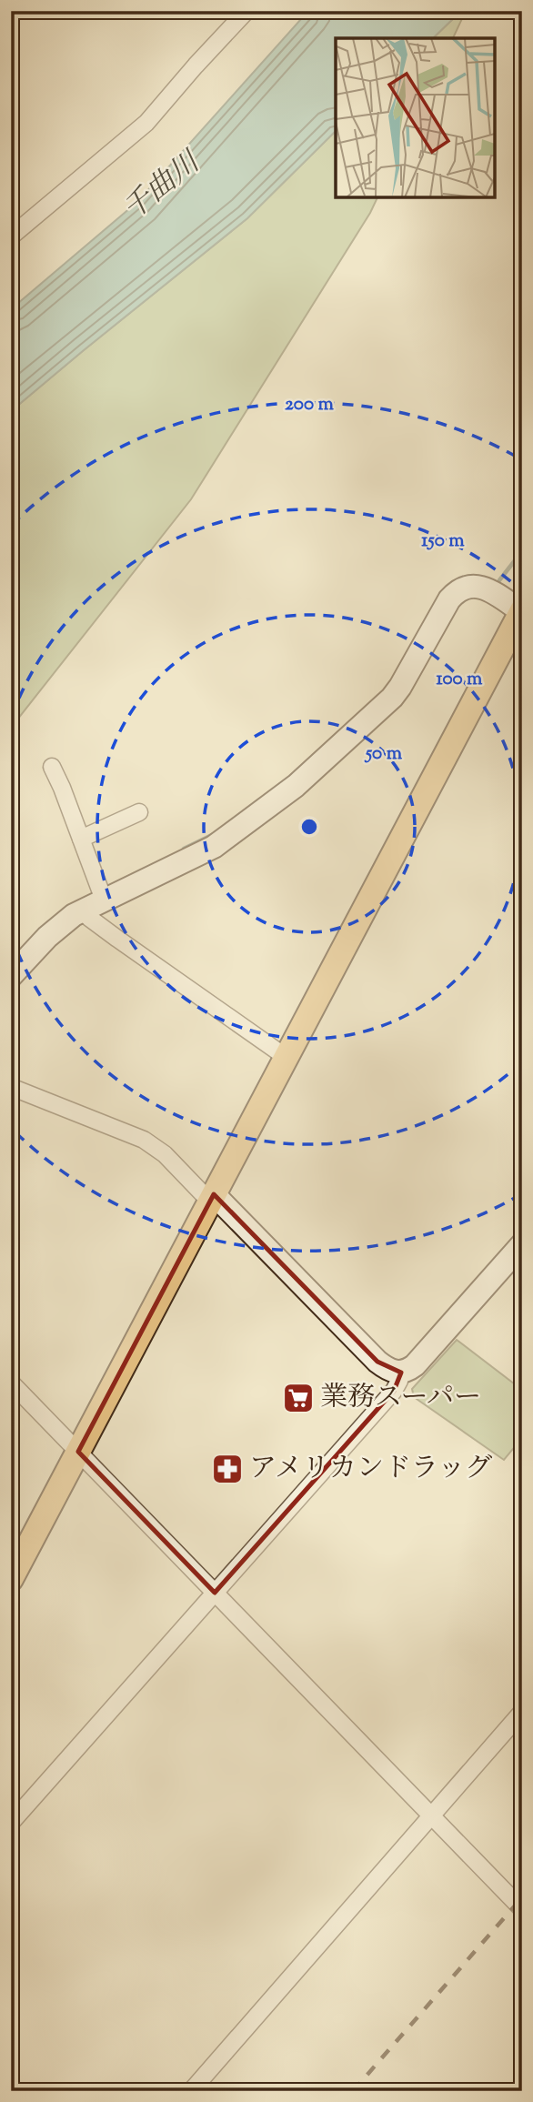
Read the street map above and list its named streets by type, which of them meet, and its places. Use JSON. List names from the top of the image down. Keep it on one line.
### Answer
{"water":["千曲川"],"places":{"supermarket":["業務スーパー"],"pharmacy":["アメリカンドラッグ"]},"rings":["200 m","150 m","100 m","50 m"]}
